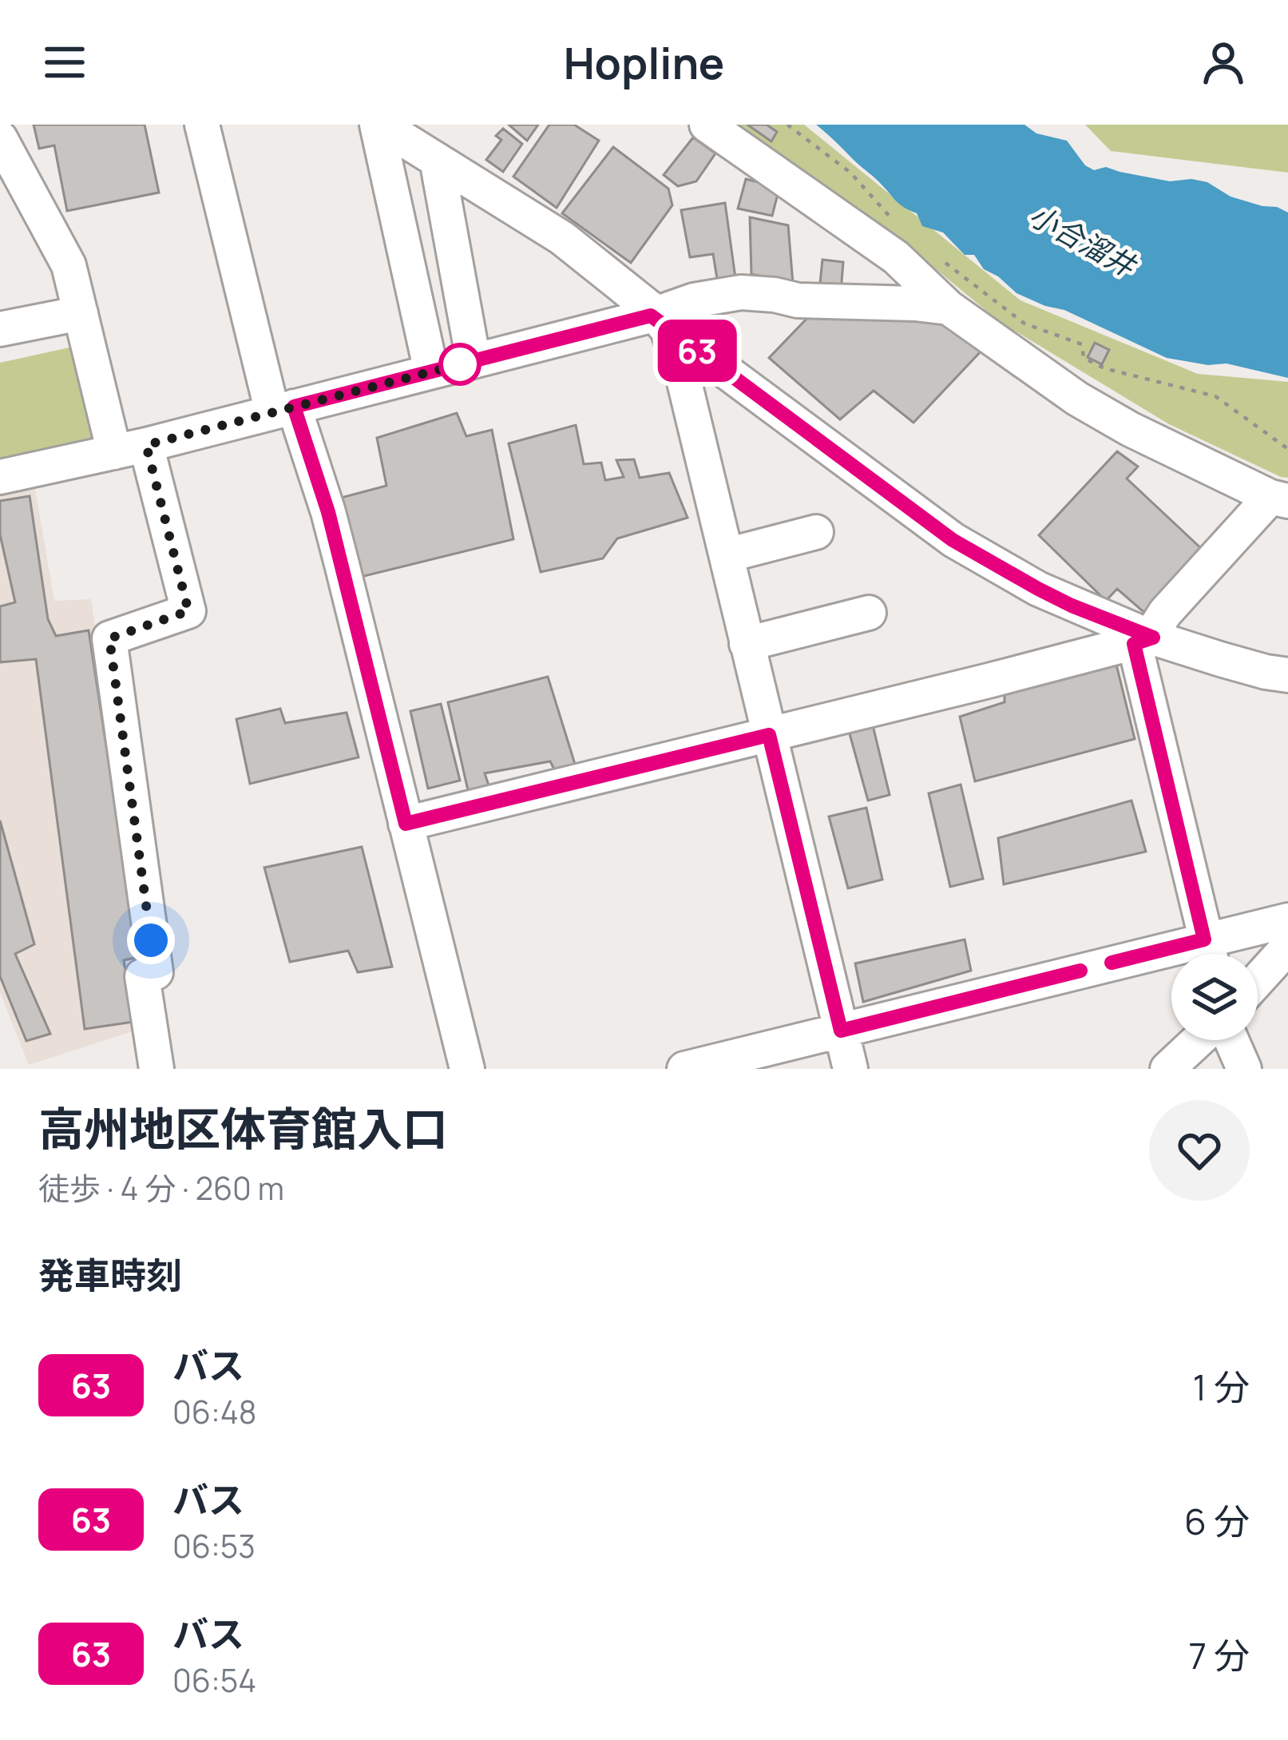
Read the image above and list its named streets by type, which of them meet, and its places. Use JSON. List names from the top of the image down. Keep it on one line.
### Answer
{"water":["小合溜井"],"lines":["bus line 63"],"page":{"header":"Hopline","on_map":"63","heading":[["高州地区体育館入口","徒歩 · 4 分 · 260 m"],"発車時刻"],"list":[{"mark":"63","name":"バス","note":"06:48","value":"1 分"},{"mark":"63","name":"バス","note":"06:53","value":"6 分"},{"mark":"63","name":"バス","note":"06:54","value":"7 分"}]}}
